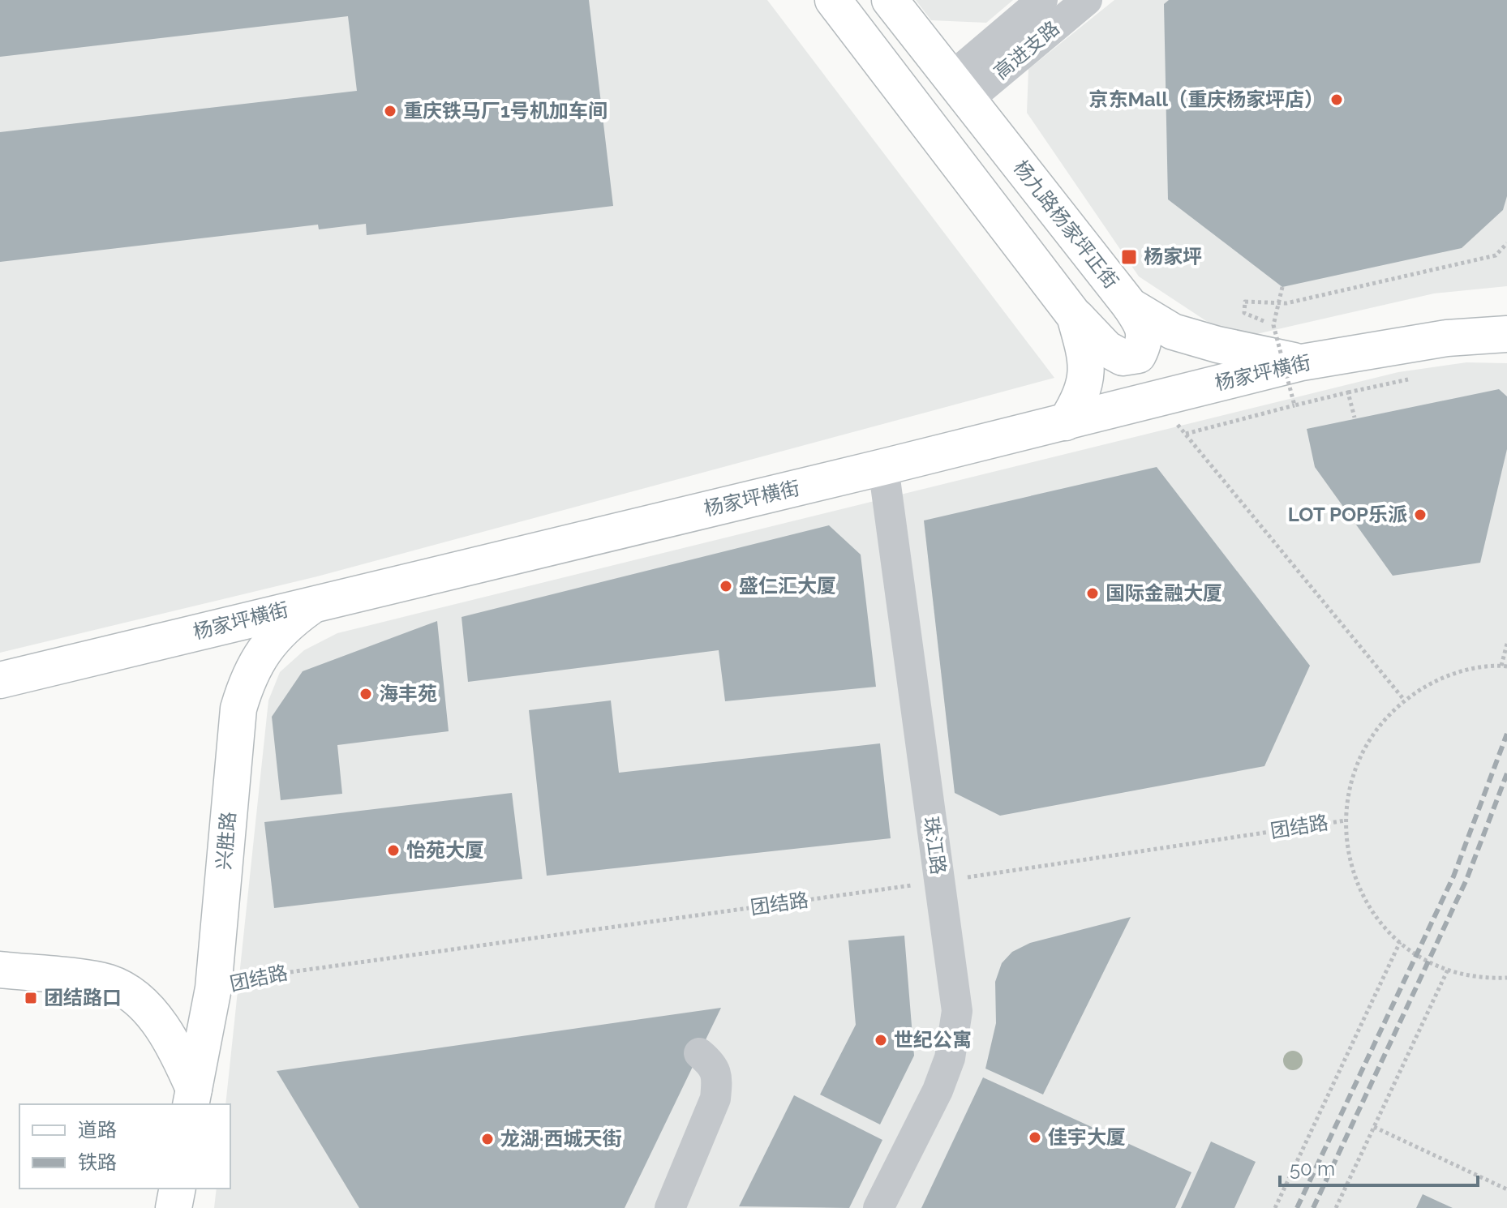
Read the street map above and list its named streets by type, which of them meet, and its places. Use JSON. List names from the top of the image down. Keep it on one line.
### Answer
{"streets":{"main road":["杨九路杨家坪正街","杨家坪横街","兴胜路"],"street":["高进支路","珠江路"],"path":["团结路"]},"crossings":[["高进支路","杨九路杨家坪正街"],["杨九路杨家坪正街","杨家坪横街"],["杨家坪横街","兴胜路"],["杨家坪横街","珠江路"],["团结路","兴胜路"],["团结路","珠江路"]],"places":{"other":["京东Mall（重庆杨家坪店）","重庆铁马厂1号机加车间","LOT POP乐派","盛仁汇大厦","国际金融大厦","海丰苑","怡苑大厦","世纪公寓","佳宇大厦","龙湖·西城天街"],"transit":["杨家坪","团结路口"]},"legend":["道路","铁路"],"scale_bar":"50 m"}
